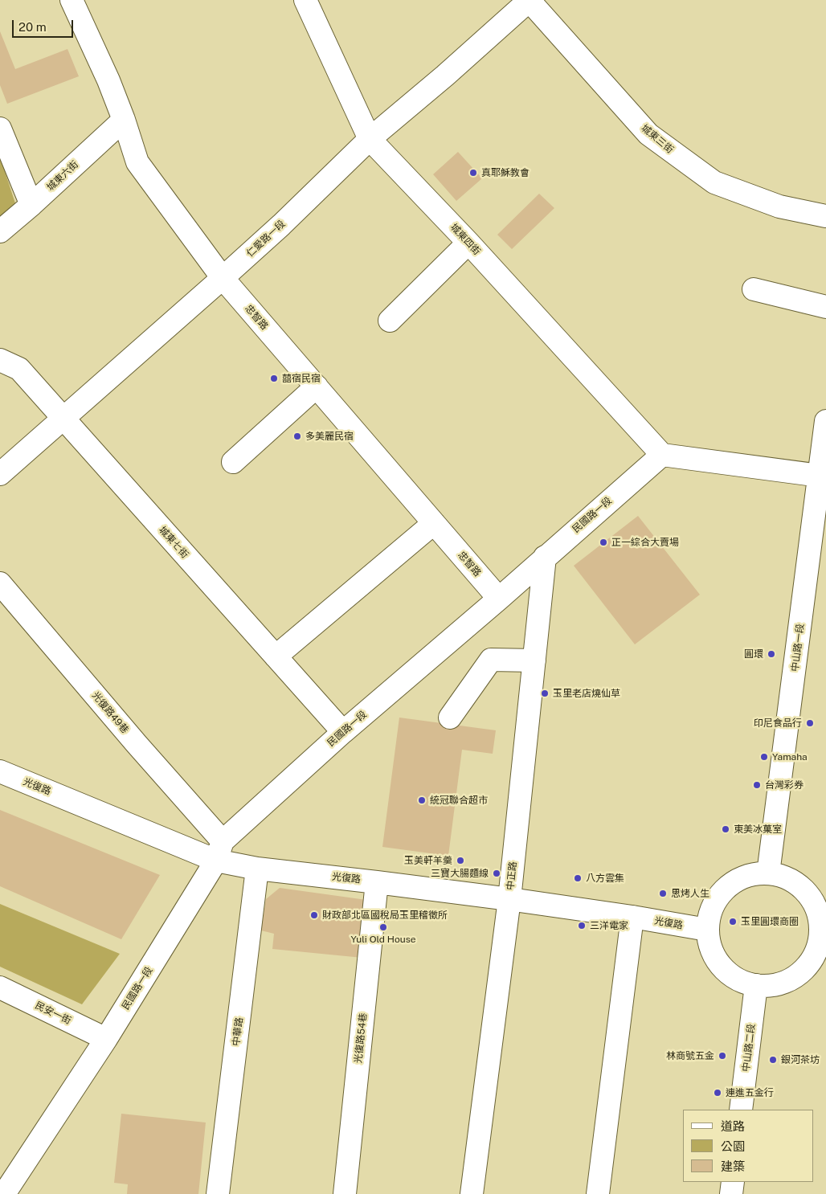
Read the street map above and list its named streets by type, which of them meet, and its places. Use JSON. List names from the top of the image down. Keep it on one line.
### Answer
{"streets":{"street":["城東三街","城東六街","仁愛路一段","城東四街","忠智路","民國路一段","城東七街","中山路一段","光復路49巷","光復路","中正路","民安一街","中華路","光復路54巷","中山路二段"]},"crossings":[["城東三街","仁愛路一段"],["城東六街","忠智路"],["仁愛路一段","城東四街"],["仁愛路一段","忠智路"],["仁愛路一段","城東七街"],["城東四街","民國路一段"],["忠智路","民國路一段"],["民國路一段","城東七街"],["民國路一段","光復路49巷"],["民國路一段","光復路"],["民國路一段","中正路"],["民國路一段","民安一街"],["中山路一段","光復路"],["中山路一段","中山路二段"],["光復路49巷","光復路"],["光復路","中正路"],["光復路","中華路"],["光復路","光復路54巷"],["光復路","中山路二段"]],"places":["真耶穌教會","囍宿民宿","多美麗民宿","正一綜合大賣場","圓環","玉里老店燒仙草","印尼食品行","Yamaha","台灣彩券","統冠聯合超市","東美冰菓室","玉美軒羊羹","三寶大腸麵線","八方雲集","思烤人生","財政部北區國稅局玉里稽徵所","玉里圓環商圈","三洋電家","Yuli Old House","林商號五金","銀河茶坊","連進五金行"],"legend":["道路","公園","建築"],"scale_bar":"20 m"}
